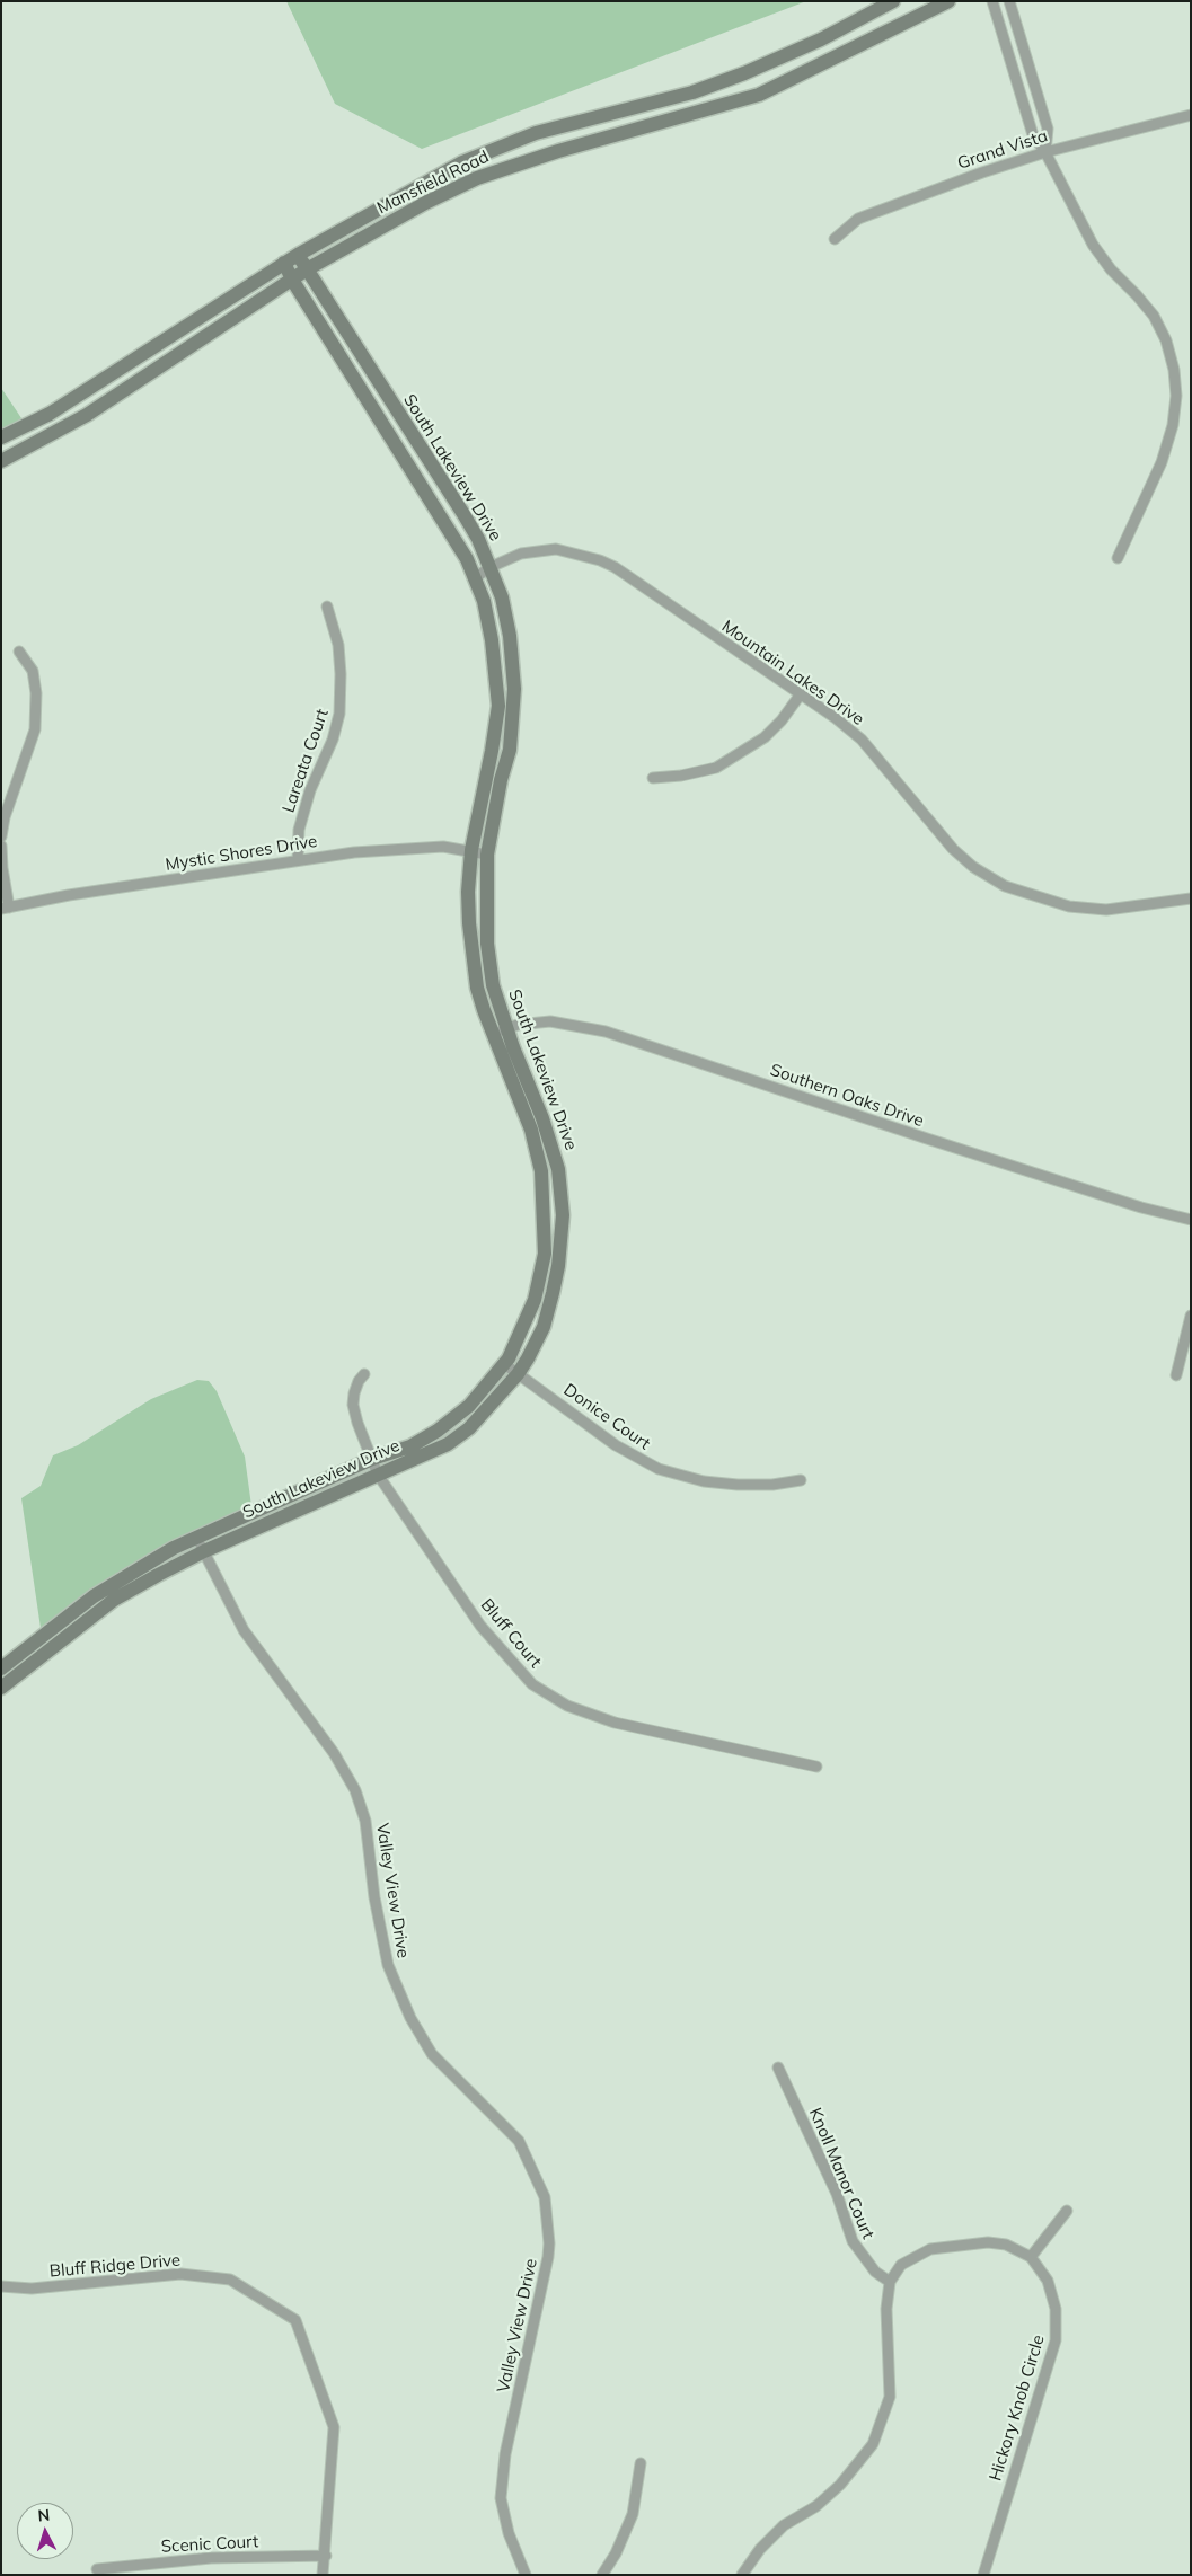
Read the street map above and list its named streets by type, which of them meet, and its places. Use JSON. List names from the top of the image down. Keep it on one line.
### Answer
{"streets":{"street":["Grand Vista","Mansfield Road","South Lakeview Drive","Mountain Lakes Drive","Lareata Court","Mystic Shores Drive","Southern Oaks Drive","Donice Court","Bluff Court","Valley View Drive","Knoll Manor Court","Bluff Ridge Drive","Hickory Knob Circle","Scenic Court"]},"crossings":[["Mansfield Road","South Lakeview Drive"],["South Lakeview Drive","Mountain Lakes Drive"],["South Lakeview Drive","Mystic Shores Drive"],["South Lakeview Drive","Southern Oaks Drive"],["South Lakeview Drive","Donice Court"],["South Lakeview Drive","Bluff Court"],["South Lakeview Drive","Valley View Drive"],["Lareata Court","Mystic Shores Drive"],["Knoll Manor Court","Hickory Knob Circle"],["Bluff Ridge Drive","Scenic Court"]],"north":"top"}
